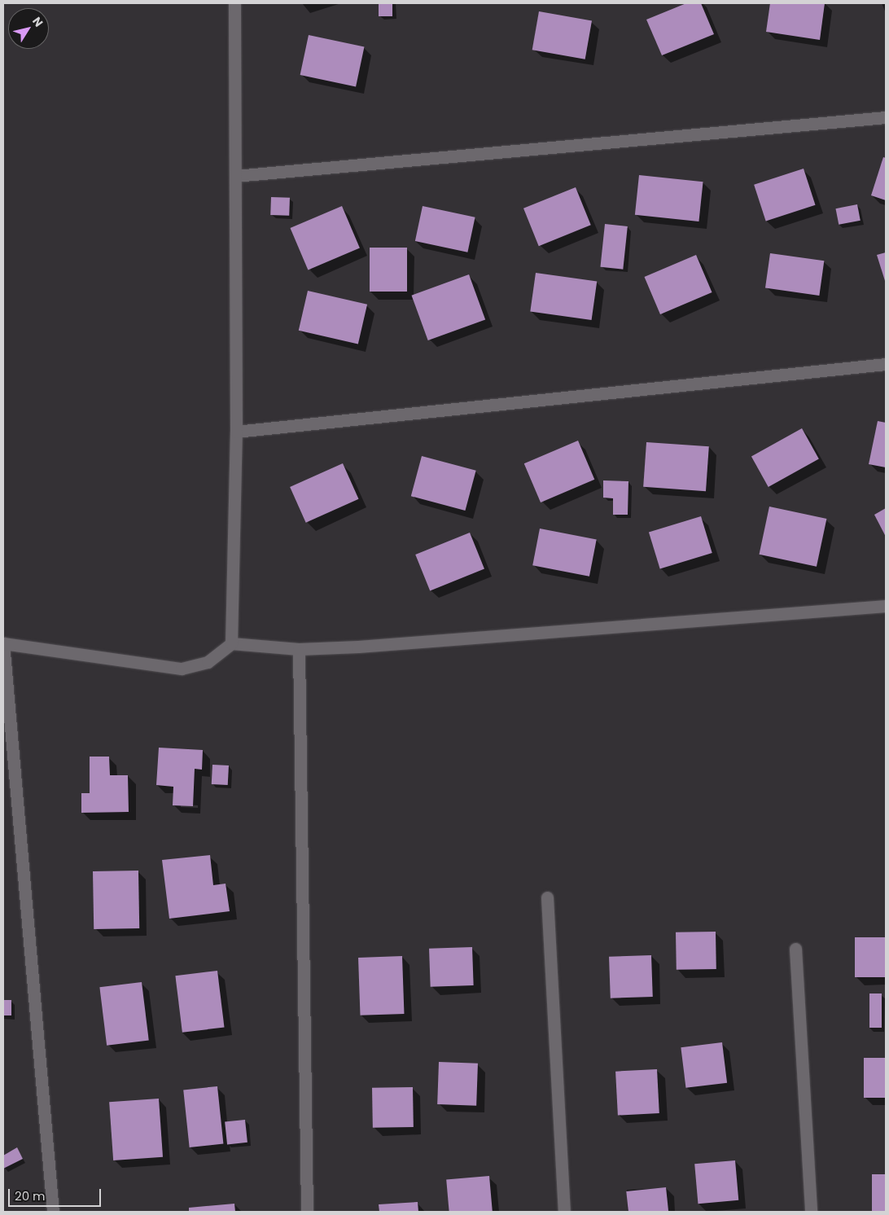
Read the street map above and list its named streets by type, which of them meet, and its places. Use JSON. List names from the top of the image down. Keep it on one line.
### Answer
{"scale_bar":"20 m","north":"top right"}
